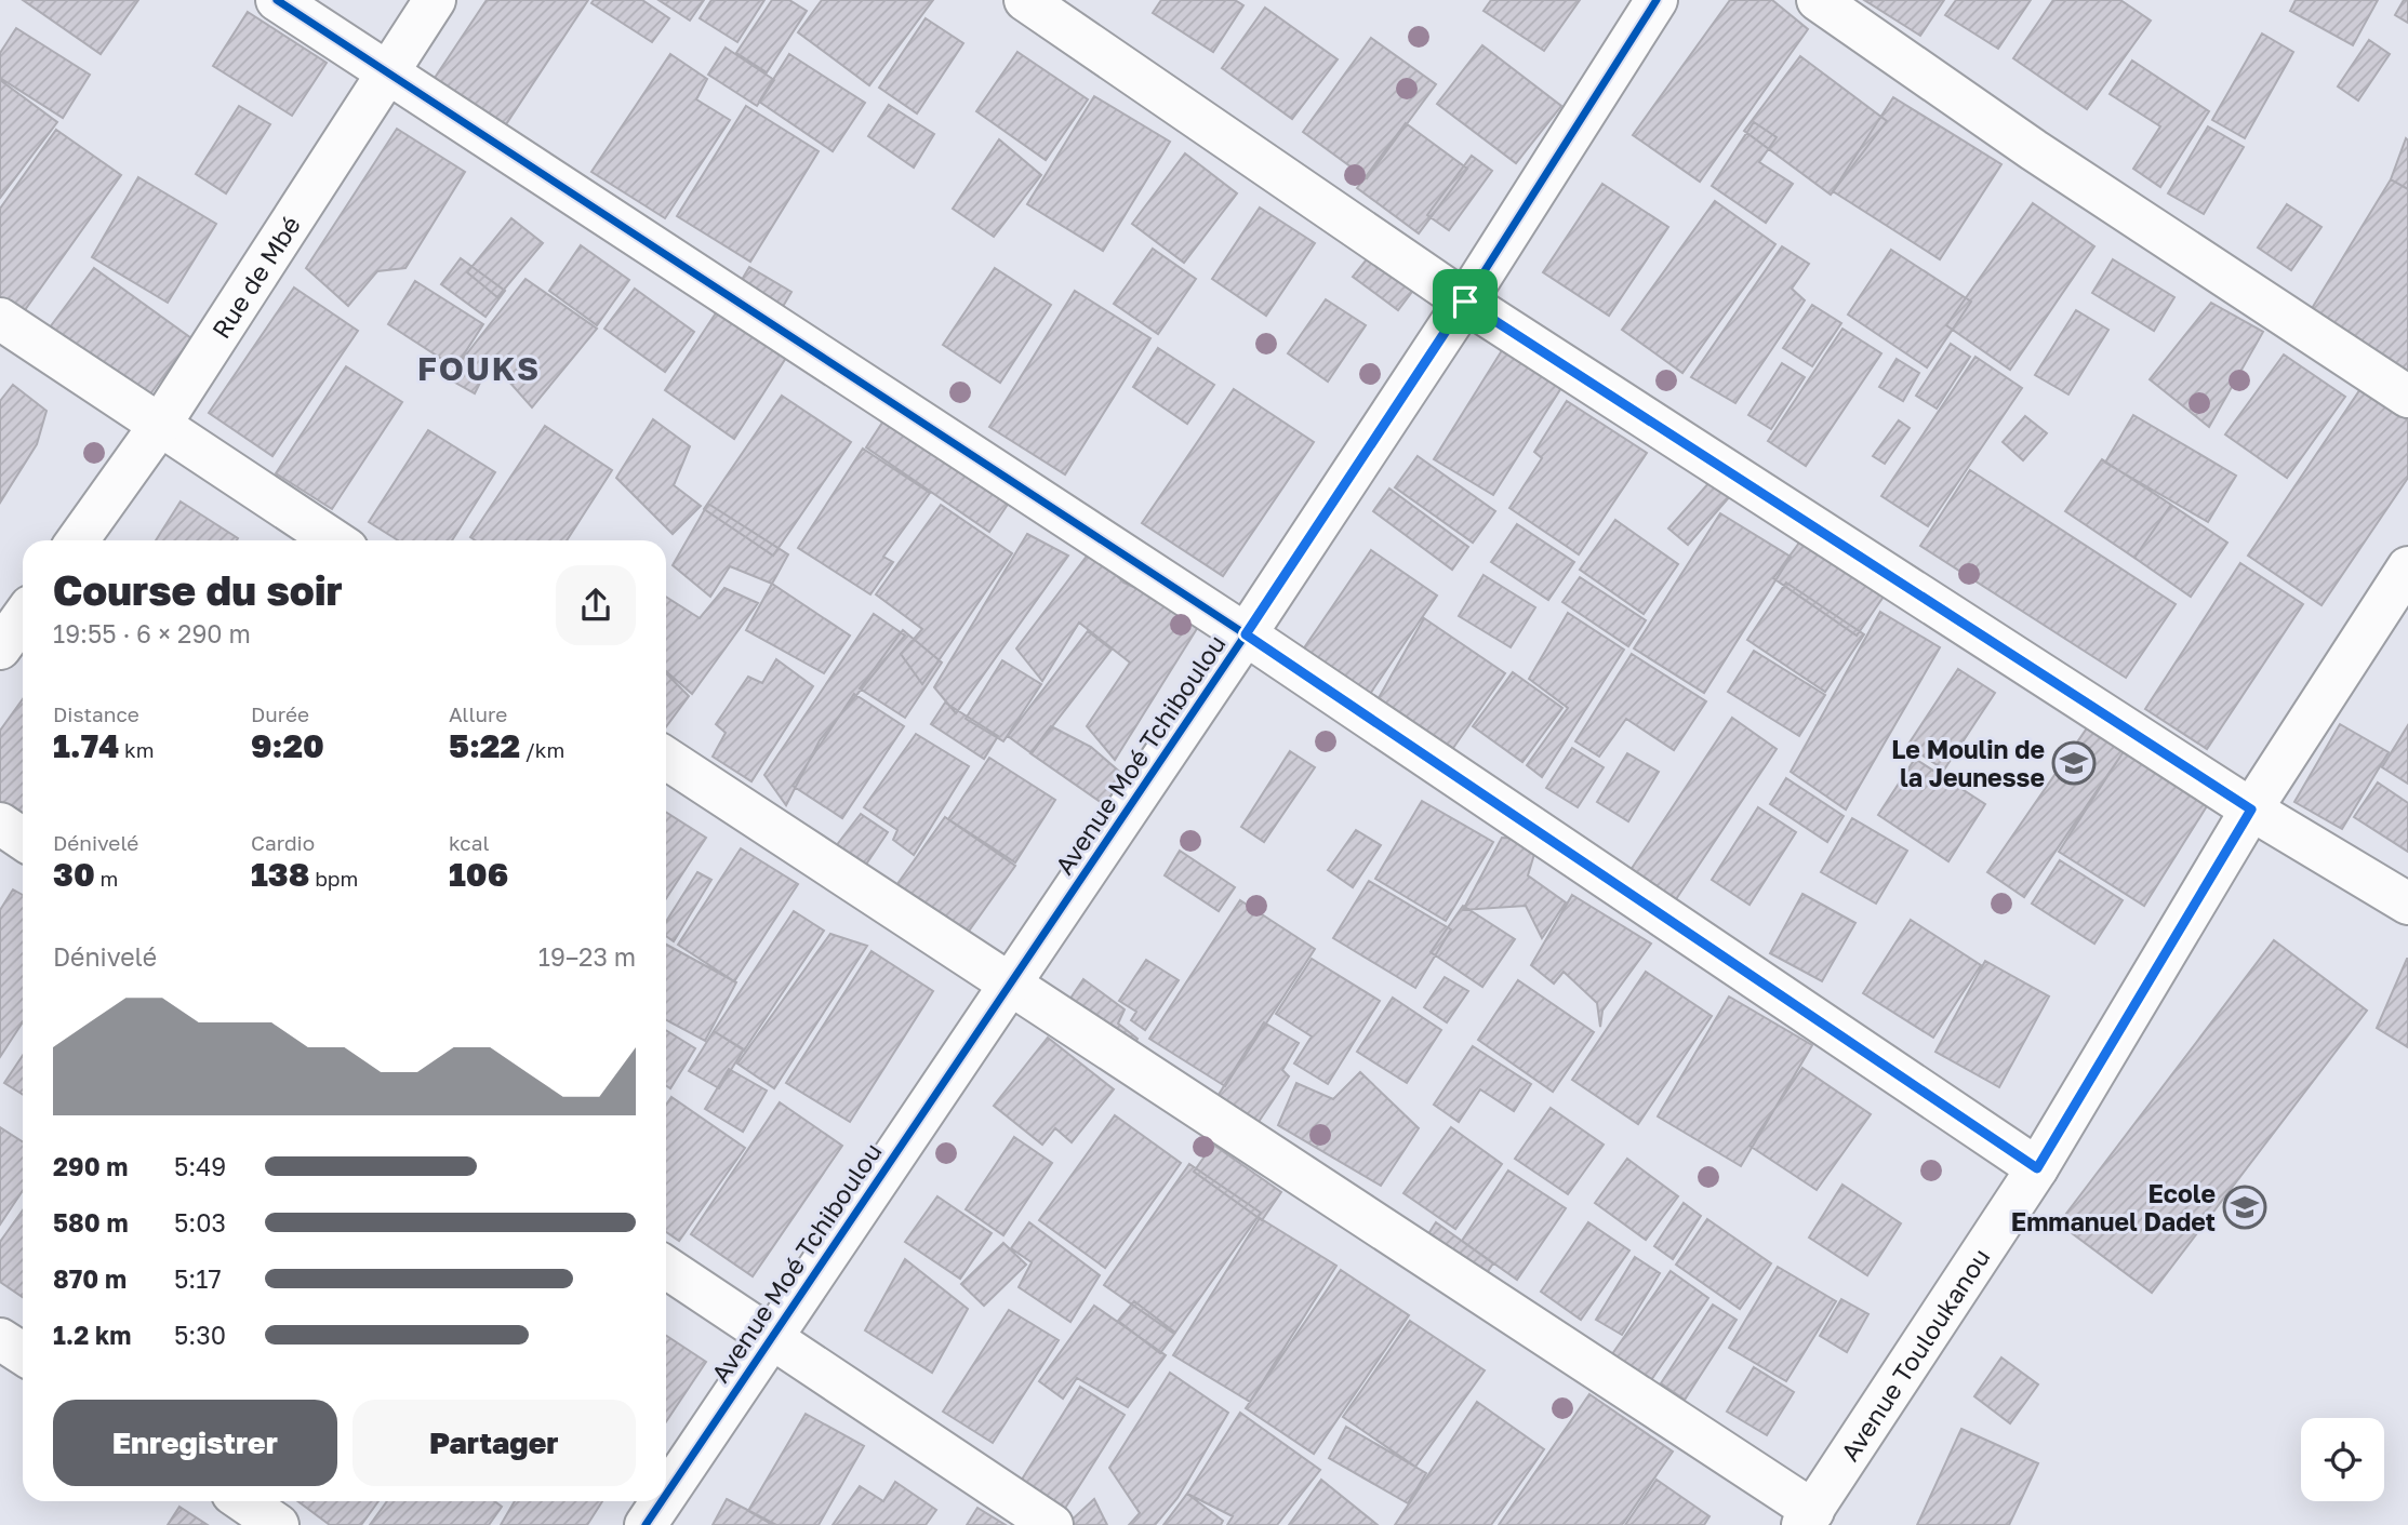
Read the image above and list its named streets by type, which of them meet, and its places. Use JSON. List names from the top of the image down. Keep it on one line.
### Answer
{"streets":{"street":["Rue de Mbé","Avenue Moé Tchiboulou","Avenue Touloukanou"]},"districts":["FOUKS"],"places":{"school or university":["Le Moulin de la Jeunesse","Ecole Emmanuel Dadet"]},"page":{"heading":["Course du soir","19:55 · 6 × 290 m"],"stats":[["Distance","1.74 km"],["Durée","9:20"],["Allure","5:22 /km"],["Dénivelé","30 m"],["Cardio","138 bpm"],["kcal","106"]],"chart":["Dénivelé","19–23 m"],"list":[{"name":"290 m","note":"5:49"},{"name":"580 m","note":"5:03"},{"name":"870 m","note":"5:17"},{"name":"1.2 km","note":"5:30"}],"buttons":["Enregistrer","Partager"]}}
